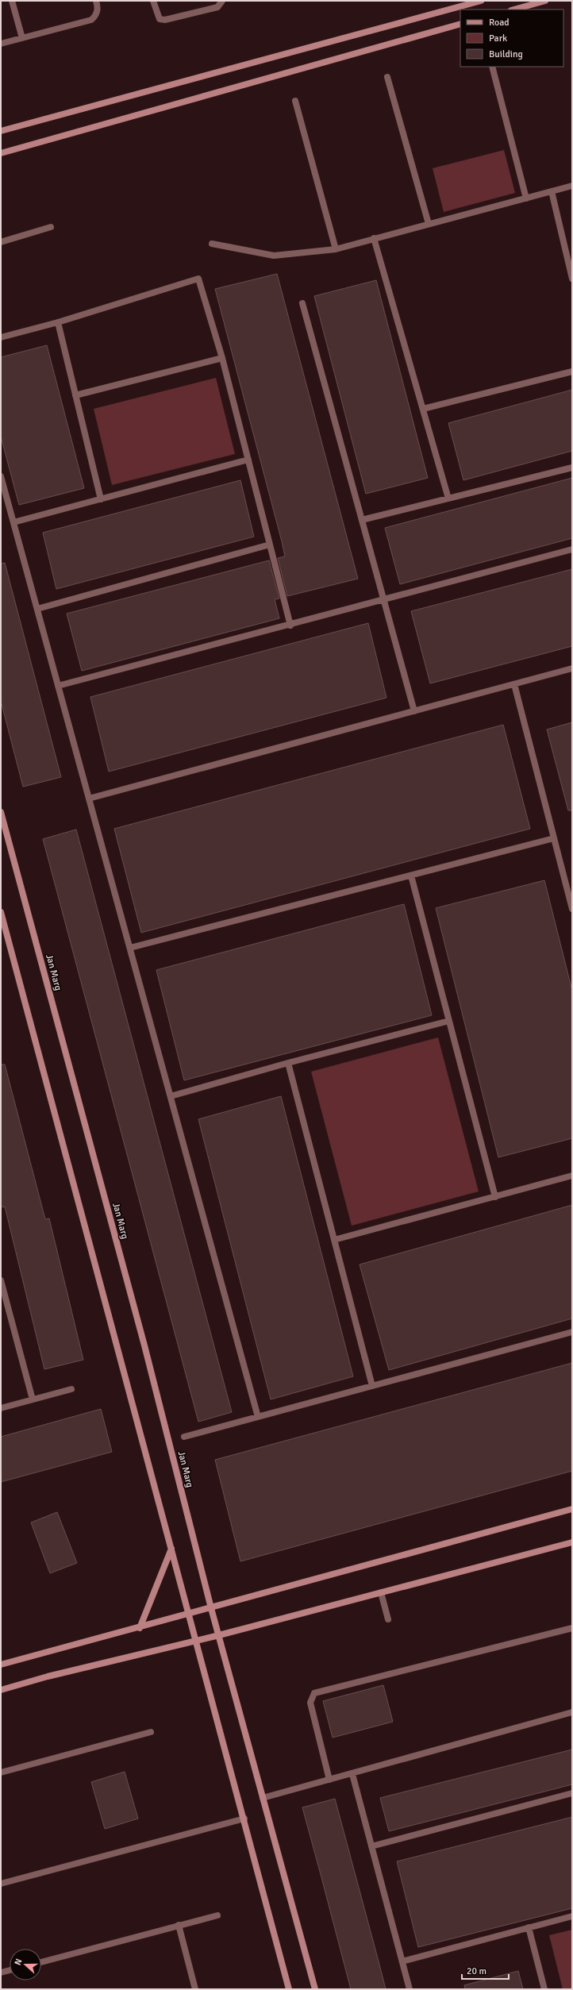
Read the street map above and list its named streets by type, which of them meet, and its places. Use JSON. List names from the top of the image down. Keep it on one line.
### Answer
{"streets":{"main road":["Jan Marg"]},"legend":["Road","Park","Building"],"scale_bar":"20 m","north":"left"}
